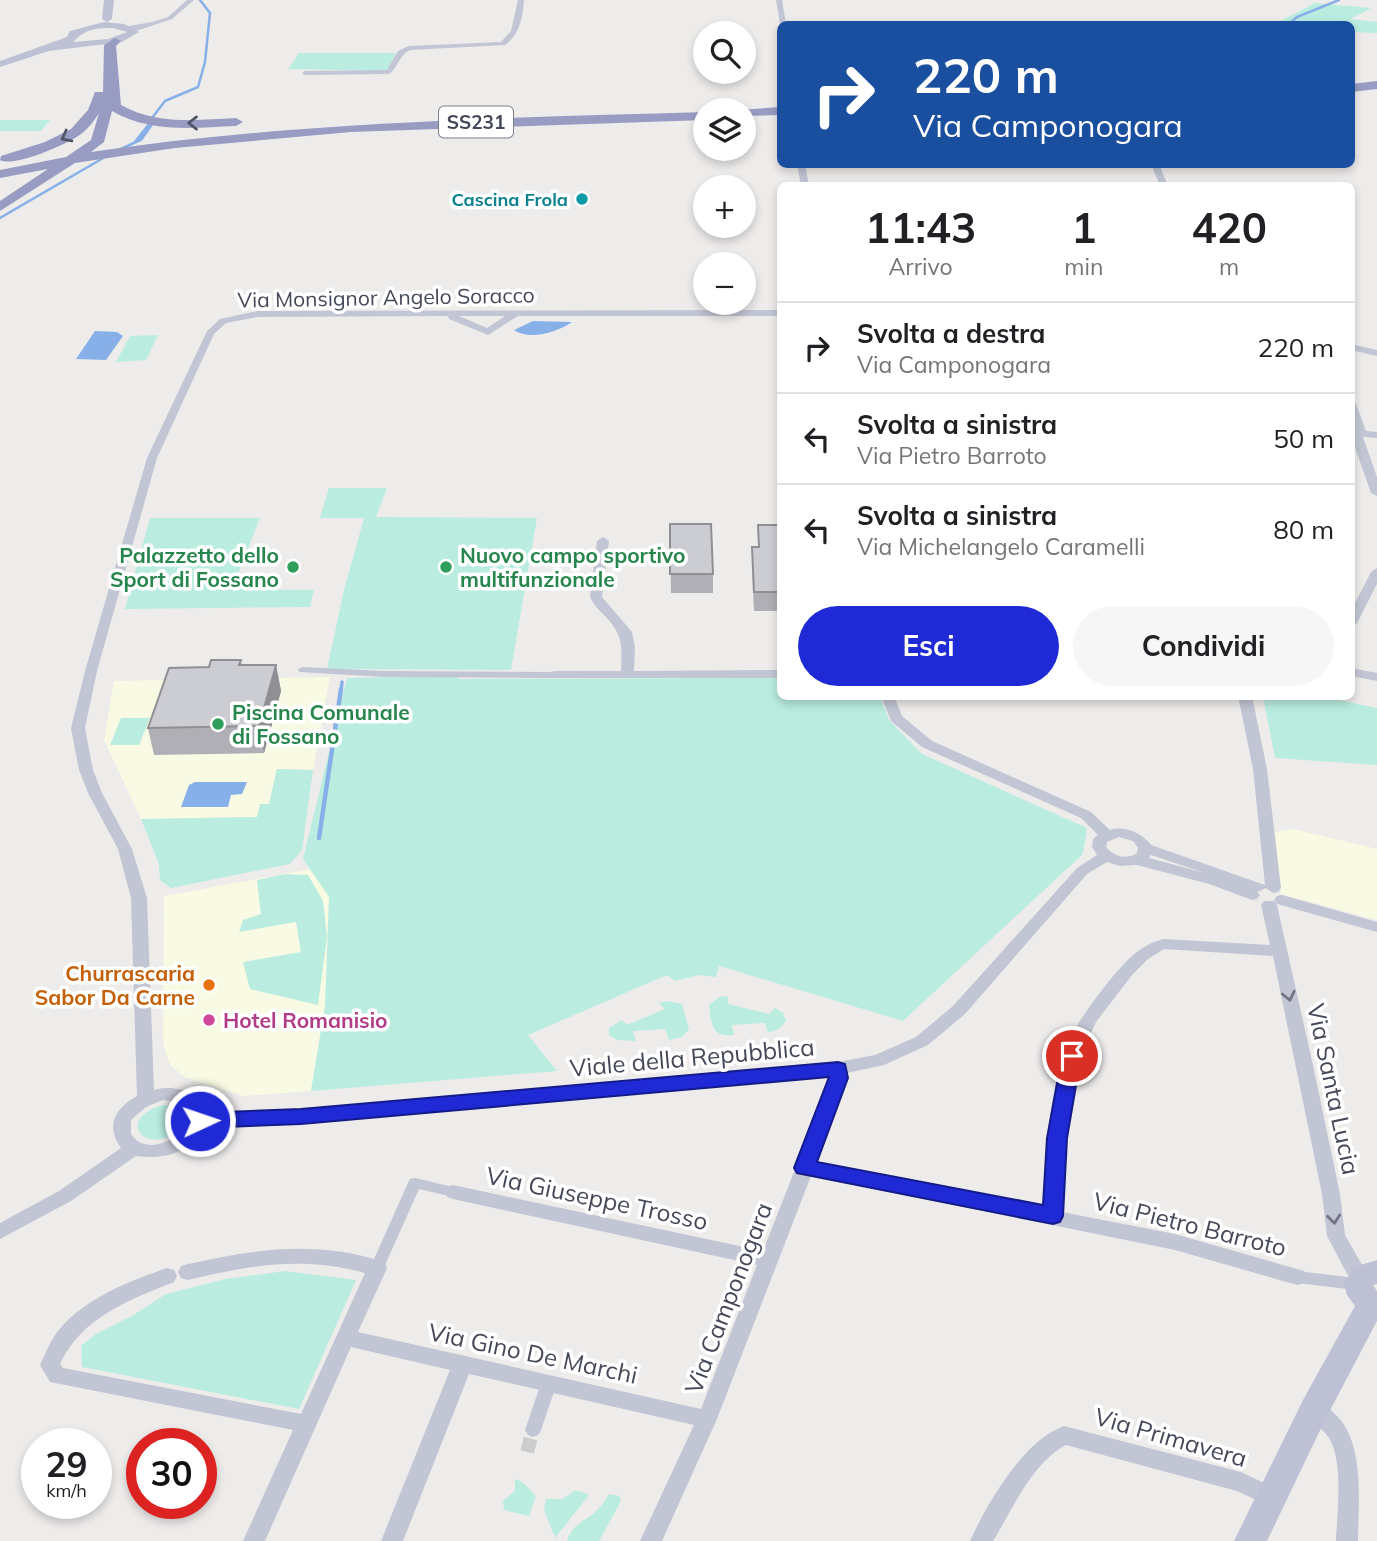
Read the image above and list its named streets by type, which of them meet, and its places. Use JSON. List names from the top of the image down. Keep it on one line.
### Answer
{"streets":{"highway":["SS231"],"street":["Via Monsignor Angelo Soracco","Viale della Repubblica","Via Santa Lucia","Via Giuseppe Trosso","Via Pietro Barroto","Via Camponogara","Via Gino De Marchi","Via Primavera"]},"crossings":[["Via Monsignor Angelo Soracco","Viale della Repubblica"],["Viale della Repubblica","Via Camponogara"],["Via Santa Lucia","Via Pietro Barroto"],["Via Giuseppe Trosso","Via Camponogara"],["Via Pietro Barroto","Via Camponogara"],["Via Camponogara","Via Gino De Marchi"]],"one_way":["Via Santa Lucia"],"places":["Cascina Frola","Palazzetto dello Sport di Fossano","Nuovo campo sportivo multifunzionale","Piscina Comunale di Fossano","Churrascaria Sabor Da Carne","Hotel Romanisio"],"page":{"map_buttons":["+","−"],"turn":["220 m","Via Camponogara"],"eta":["11:43","Arrivo","1","min","420","m"],"list":[{"name":"Svolta a destra","note":"Via Camponogara","value":"220 m"},{"name":"Svolta a sinistra","note":"Via Pietro Barroto","value":"50 m"},{"name":"Svolta a sinistra","note":"Via Michelangelo Caramelli","value":"80 m"}],"buttons":["Esci","Condividi"],"speed":"29 km/h","limit":"30"}}
